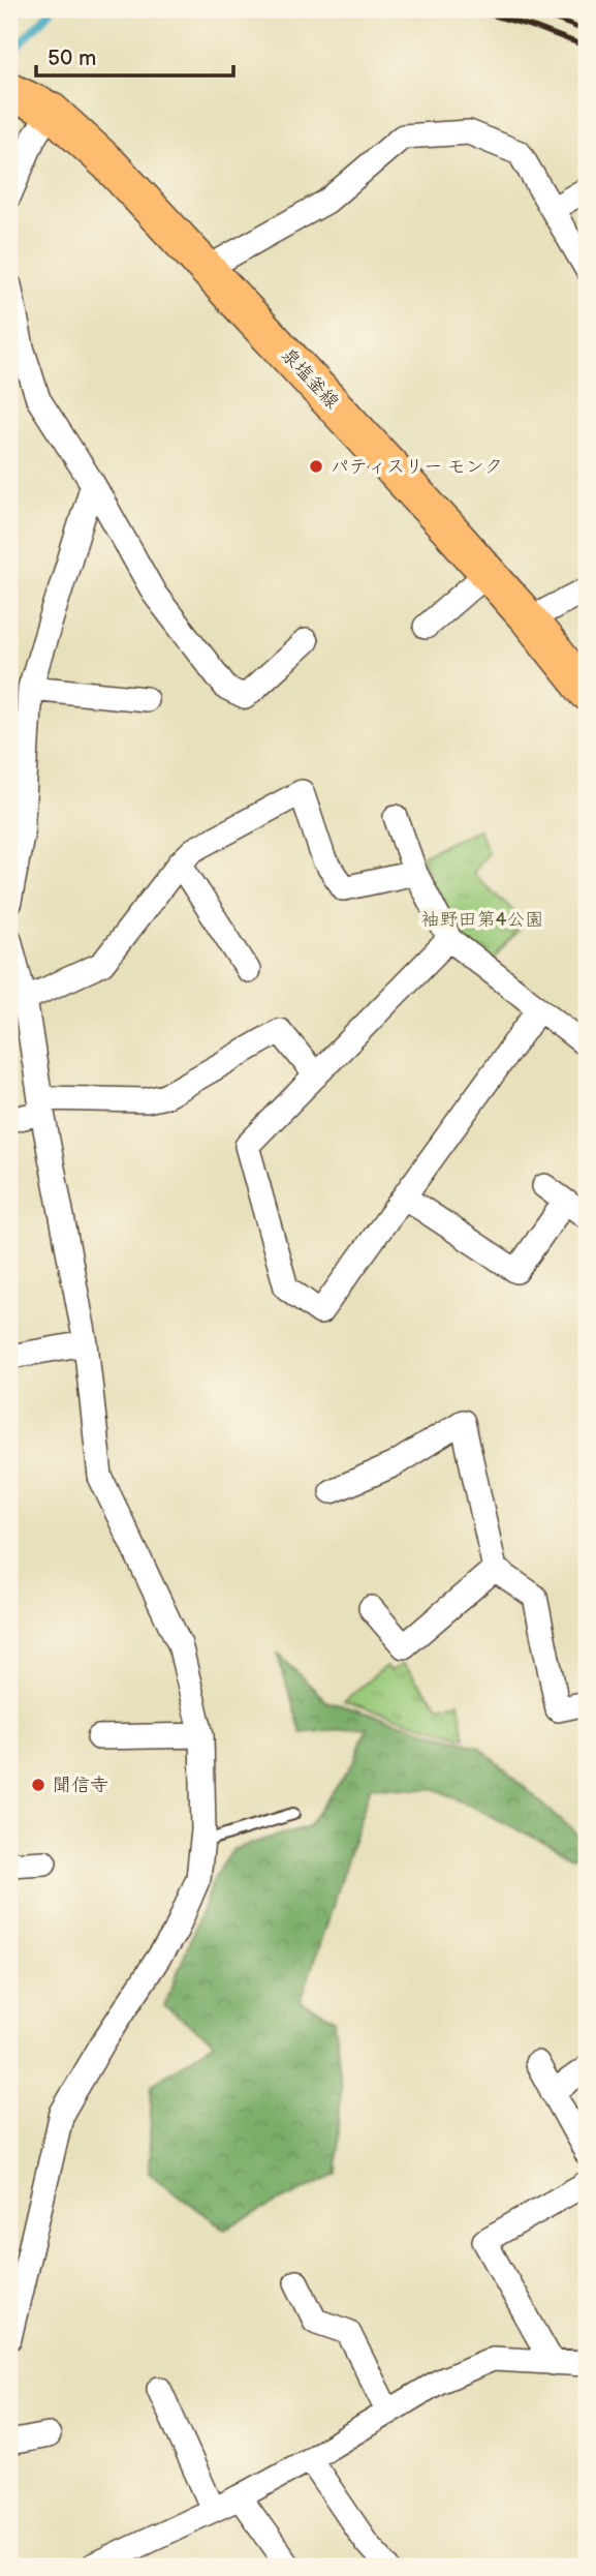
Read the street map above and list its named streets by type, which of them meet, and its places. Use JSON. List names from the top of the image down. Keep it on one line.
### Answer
{"streets":{"main road":["泉塩釜線"]},"parks":["袖野田第4公園"],"places":["パティスリー モンク","聞信寺"],"scale_bar":"50 m"}
